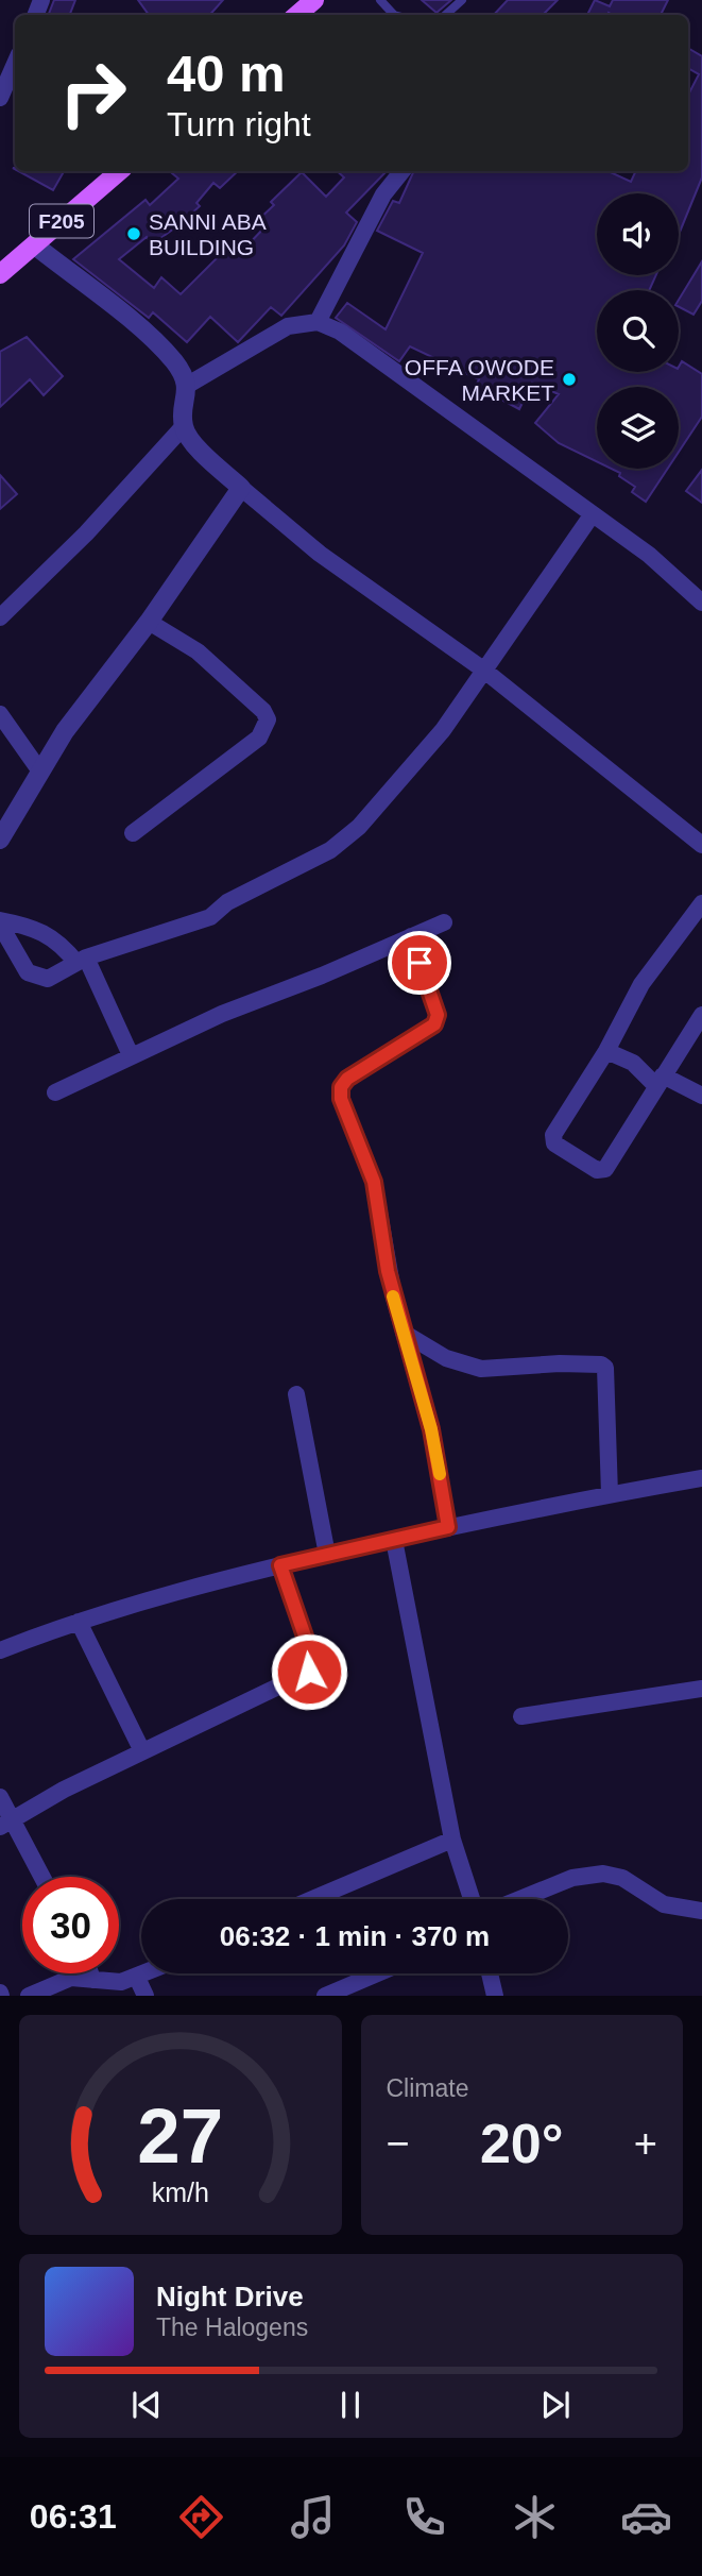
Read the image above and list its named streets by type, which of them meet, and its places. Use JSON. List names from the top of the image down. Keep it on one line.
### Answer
{"streets":{"main road":["F205"]},"places":["SANNI ABA BUILDING","OFFA OWODE MARKET"],"page":{"turn":["40 m","Turn right"],"limit":"30","trip":"06:32 · 1 min · 370 m","tile":"Climate","heat":["−","20°","+"],"song":["Night Drive","The Halogens"],"tabs":"06:31","gauge":["27","km/h"]}}
